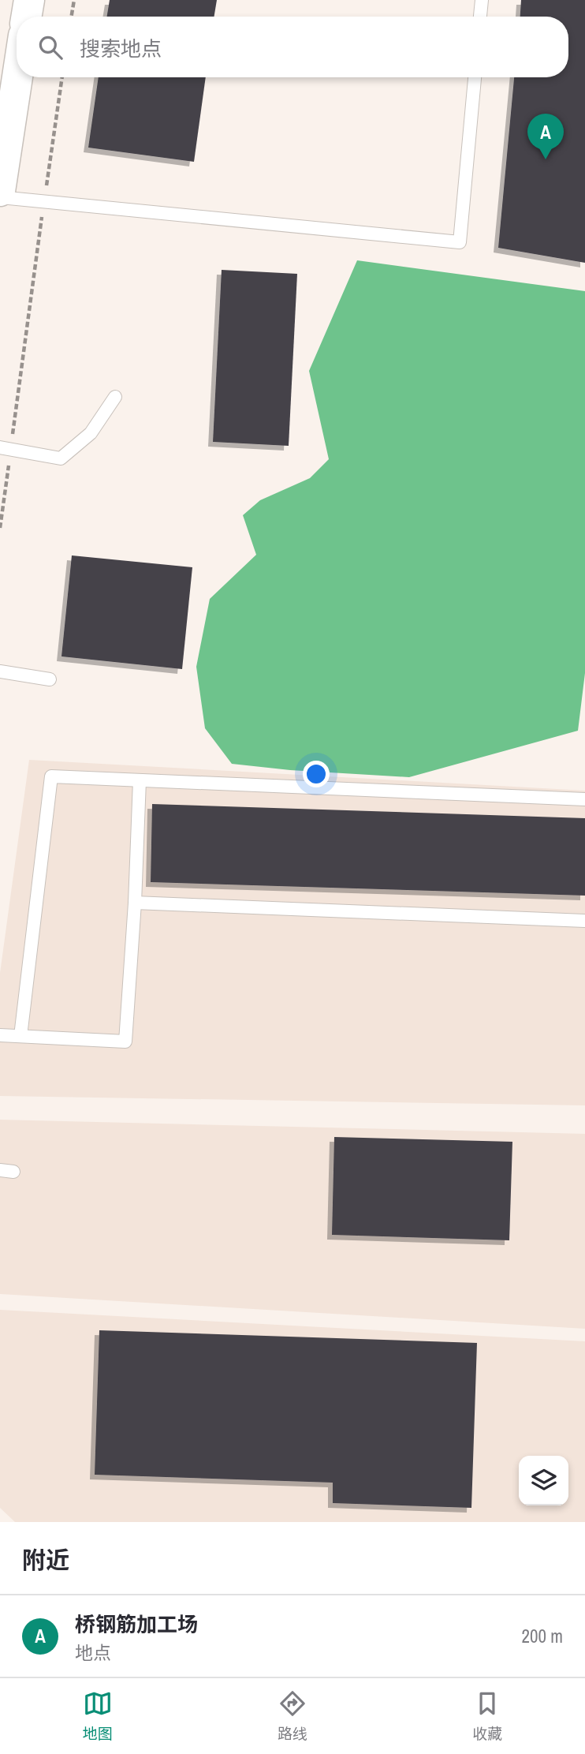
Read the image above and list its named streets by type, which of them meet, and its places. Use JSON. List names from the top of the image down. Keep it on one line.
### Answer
{"page":{"search":"搜索地点","pins":"A","heading":"附近","list":[{"mark":"A","name":"桥钢筋加工场","note":"地点","value":"200 m"}],"nav":["地图","路线","收藏"]}}
